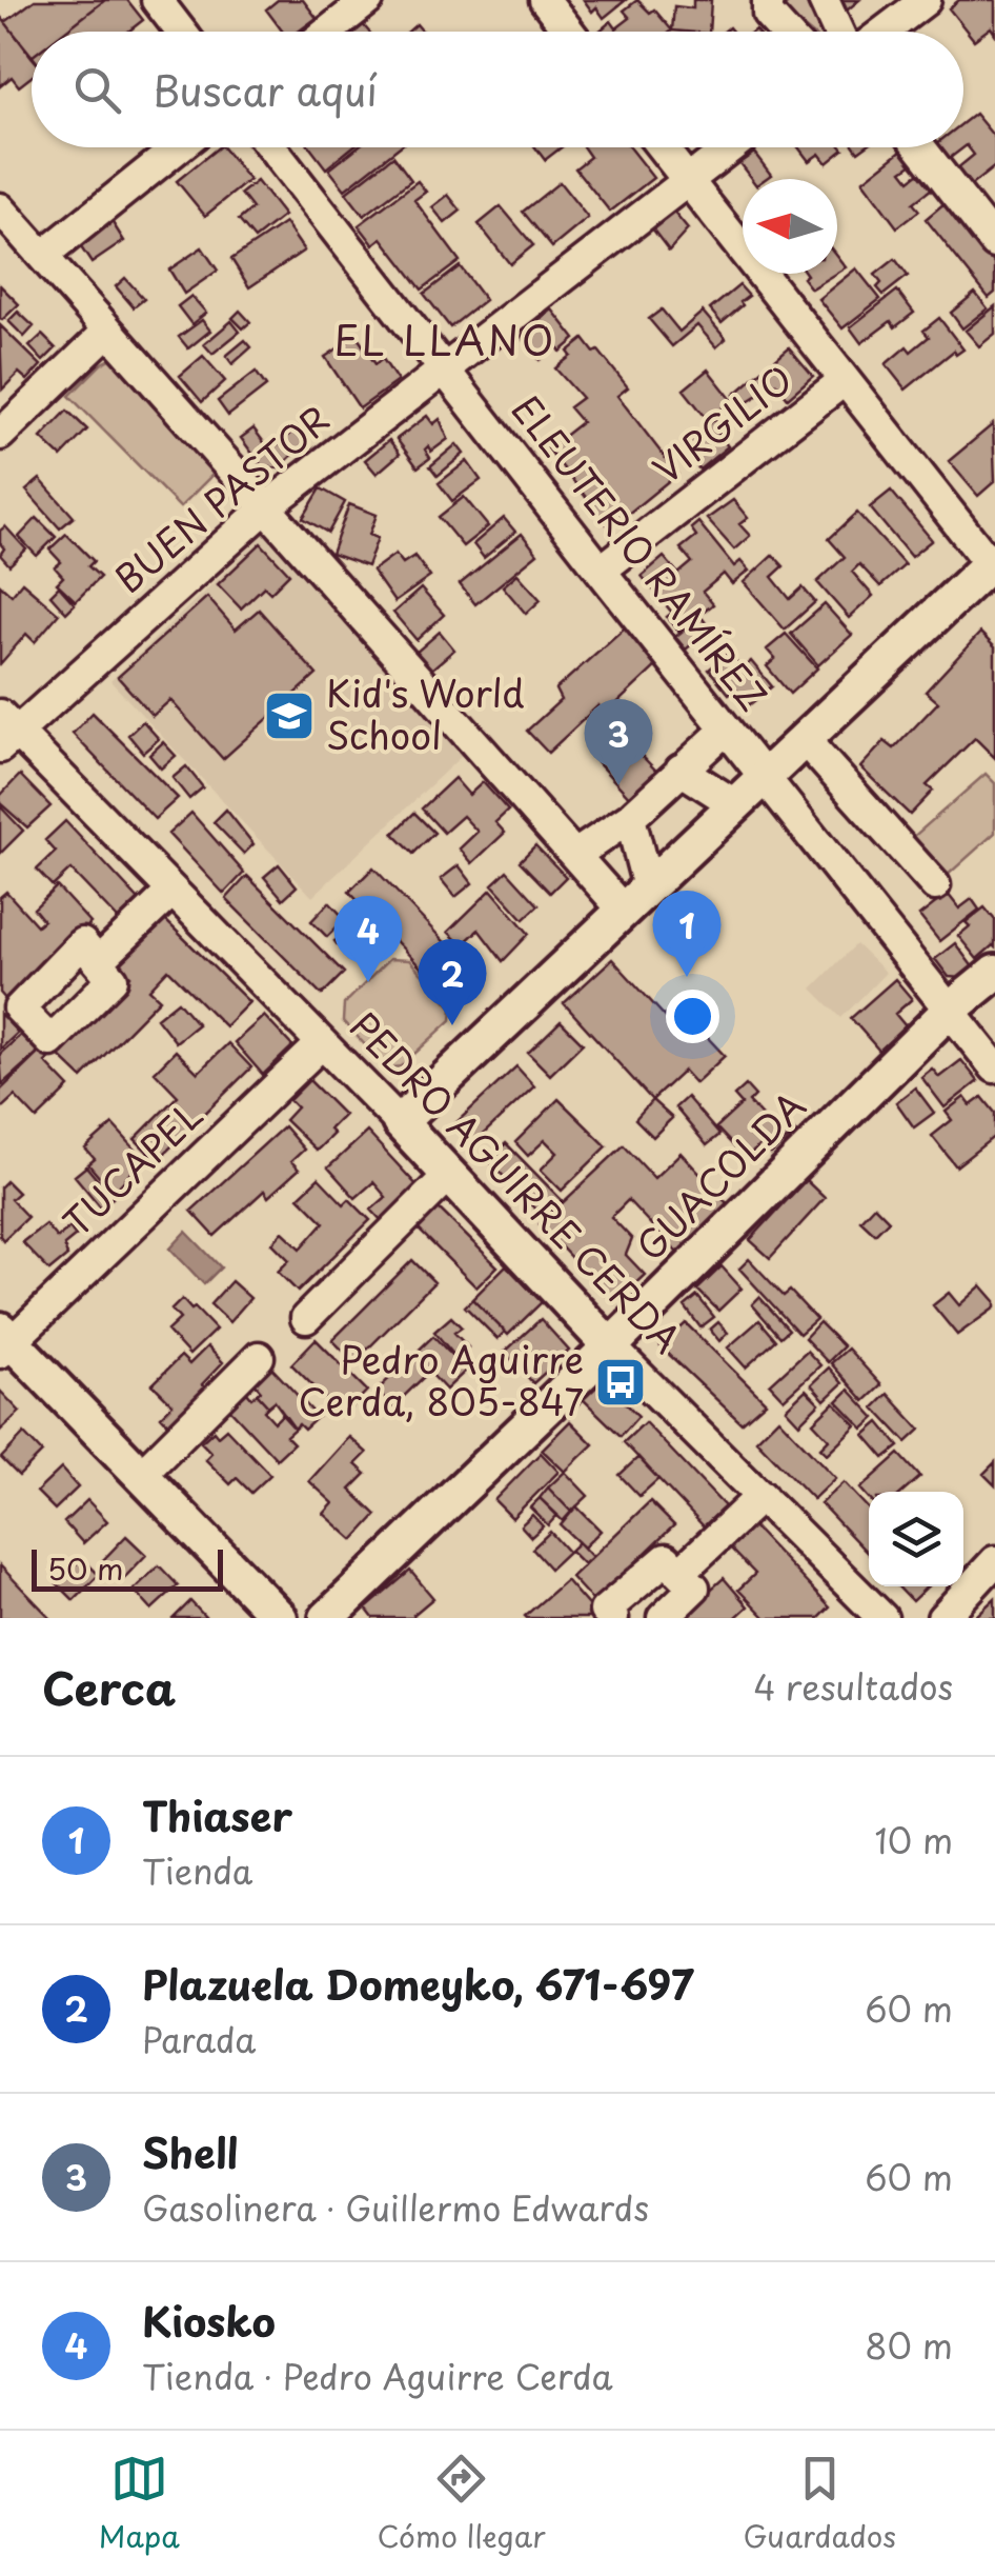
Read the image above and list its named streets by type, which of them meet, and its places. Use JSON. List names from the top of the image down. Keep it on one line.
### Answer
{"streets":{"main road":["GUACOLDA","PEDRO AGUIRRE CERDA"],"street":["VIRGILIO","BUEN PASTOR","ELEUTERIO RAMÍREZ","TUCAPEL"]},"crossings":[["VIRGILIO","ELEUTERIO RAMÍREZ"],["BUEN PASTOR","ELEUTERIO RAMÍREZ"],["BUEN PASTOR","PEDRO AGUIRRE CERDA"],["ELEUTERIO RAMÍREZ","GUACOLDA"],["TUCAPEL","PEDRO AGUIRRE CERDA"],["GUACOLDA","PEDRO AGUIRRE CERDA"]],"districts":["EL LLANO"],"places":{"school or university":["Kid's World School"],"bus stop":["Pedro Aguirre Cerda, 805-847"]},"scale_bar":"50 m","north":"left","page":{"search":"Buscar aquí","pins":["3","1","4","2"],"scale":"50 m","heading":["Cerca","4 resultados"],"list":[{"mark":"1","name":"Thiaser","note":"Tienda","value":"10 m"},{"mark":"2","name":"Plazuela Domeyko, 671-697","note":"Parada","value":"60 m"},{"mark":"3","name":"Shell","note":"Gasolinera · Guillermo Edwards","value":"60 m"},{"mark":"4","name":"Kiosko","note":"Tienda · Pedro Aguirre Cerda","value":"80 m"}],"nav":["Mapa","Cómo llegar","Guardados"]}}
